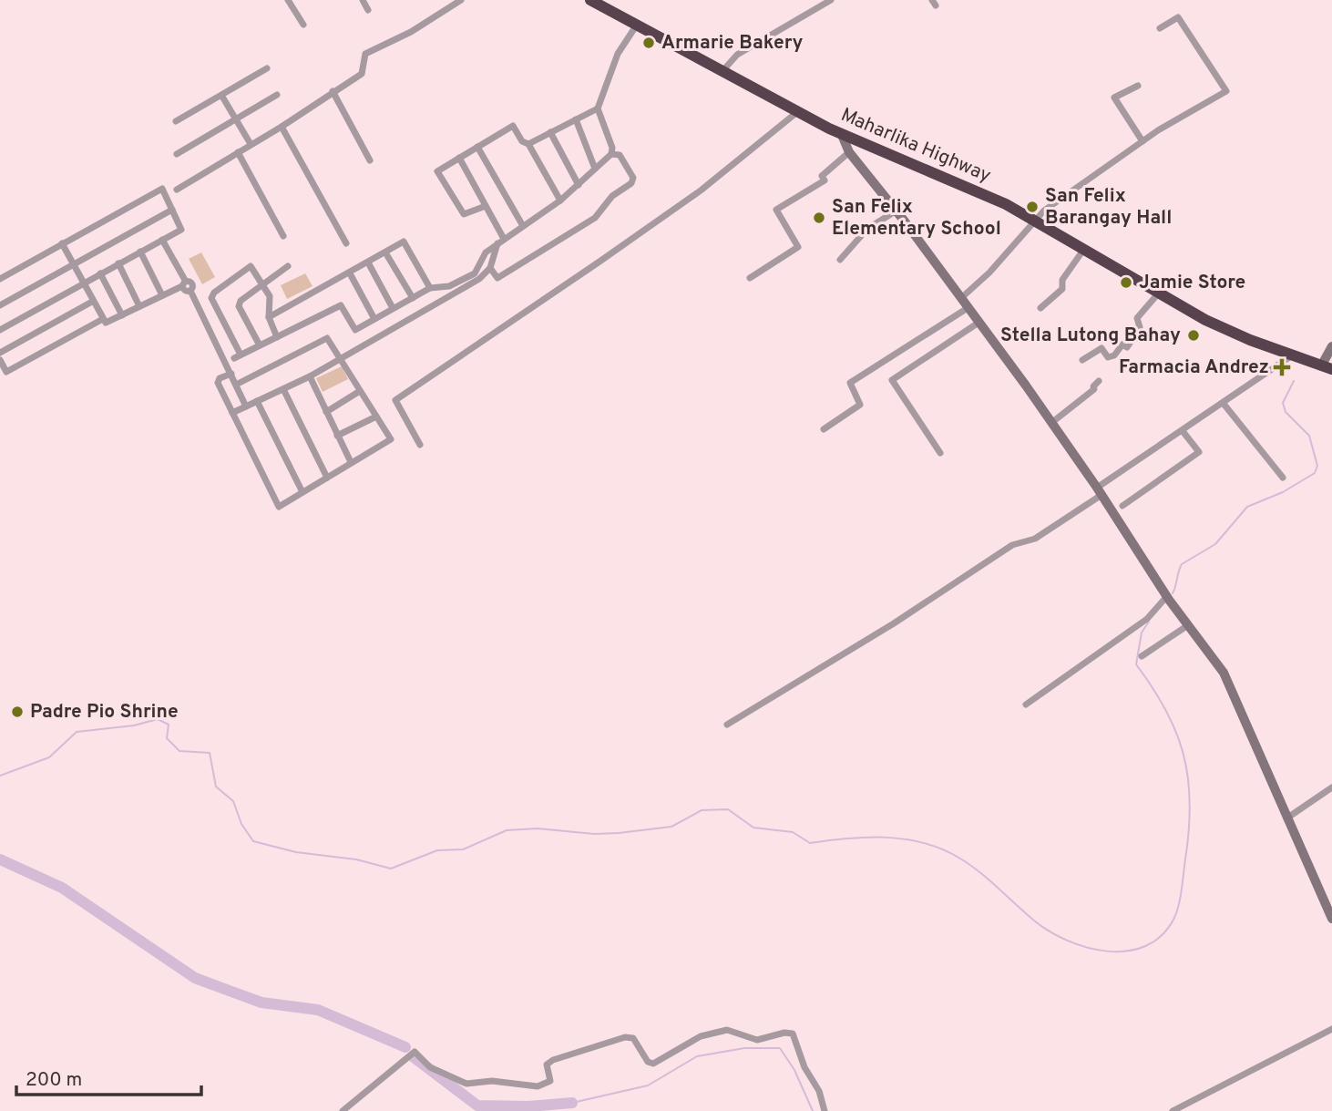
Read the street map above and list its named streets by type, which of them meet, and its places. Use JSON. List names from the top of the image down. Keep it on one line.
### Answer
{"streets":{"highway":["Maharlika Highway"]},"places":{"other":["Armarie Bakery","San Felix Barangay Hall","San Felix Elementary School","Jamie Store","Stella Lutong Bahay","Padre Pio Shrine"],"health":["Farmacia Andrez"]},"scale_bar":"200 m"}
